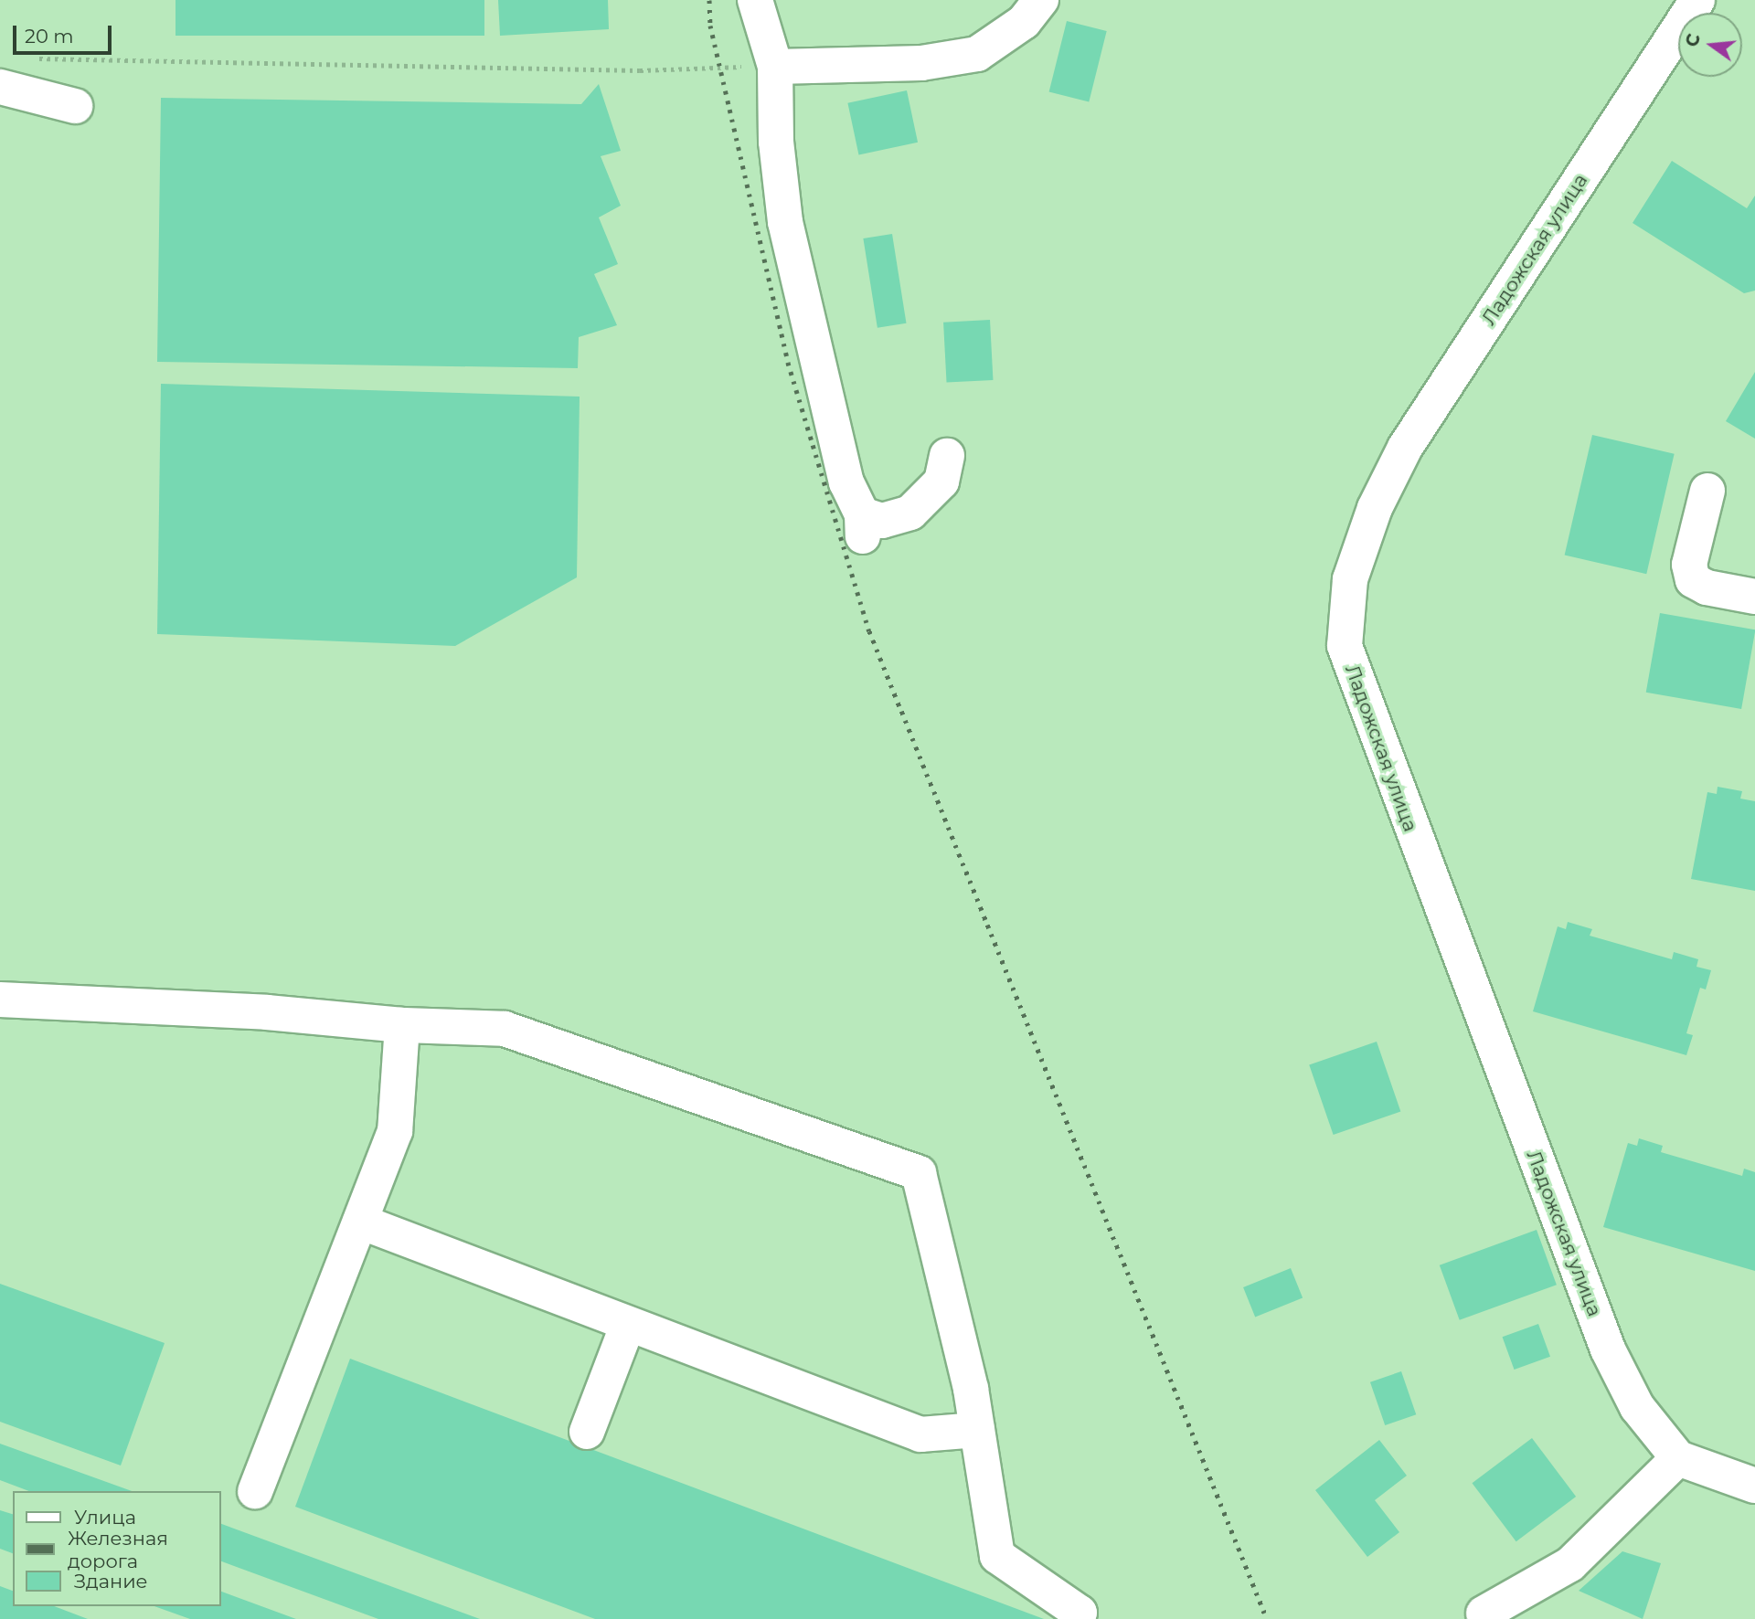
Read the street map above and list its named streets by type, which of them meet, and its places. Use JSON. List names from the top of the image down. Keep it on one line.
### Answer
{"streets":{"street":["Ладожская улица"]},"legend":["Улица","Железная дорога","Здание"],"scale_bar":"20 m","north":"left"}
